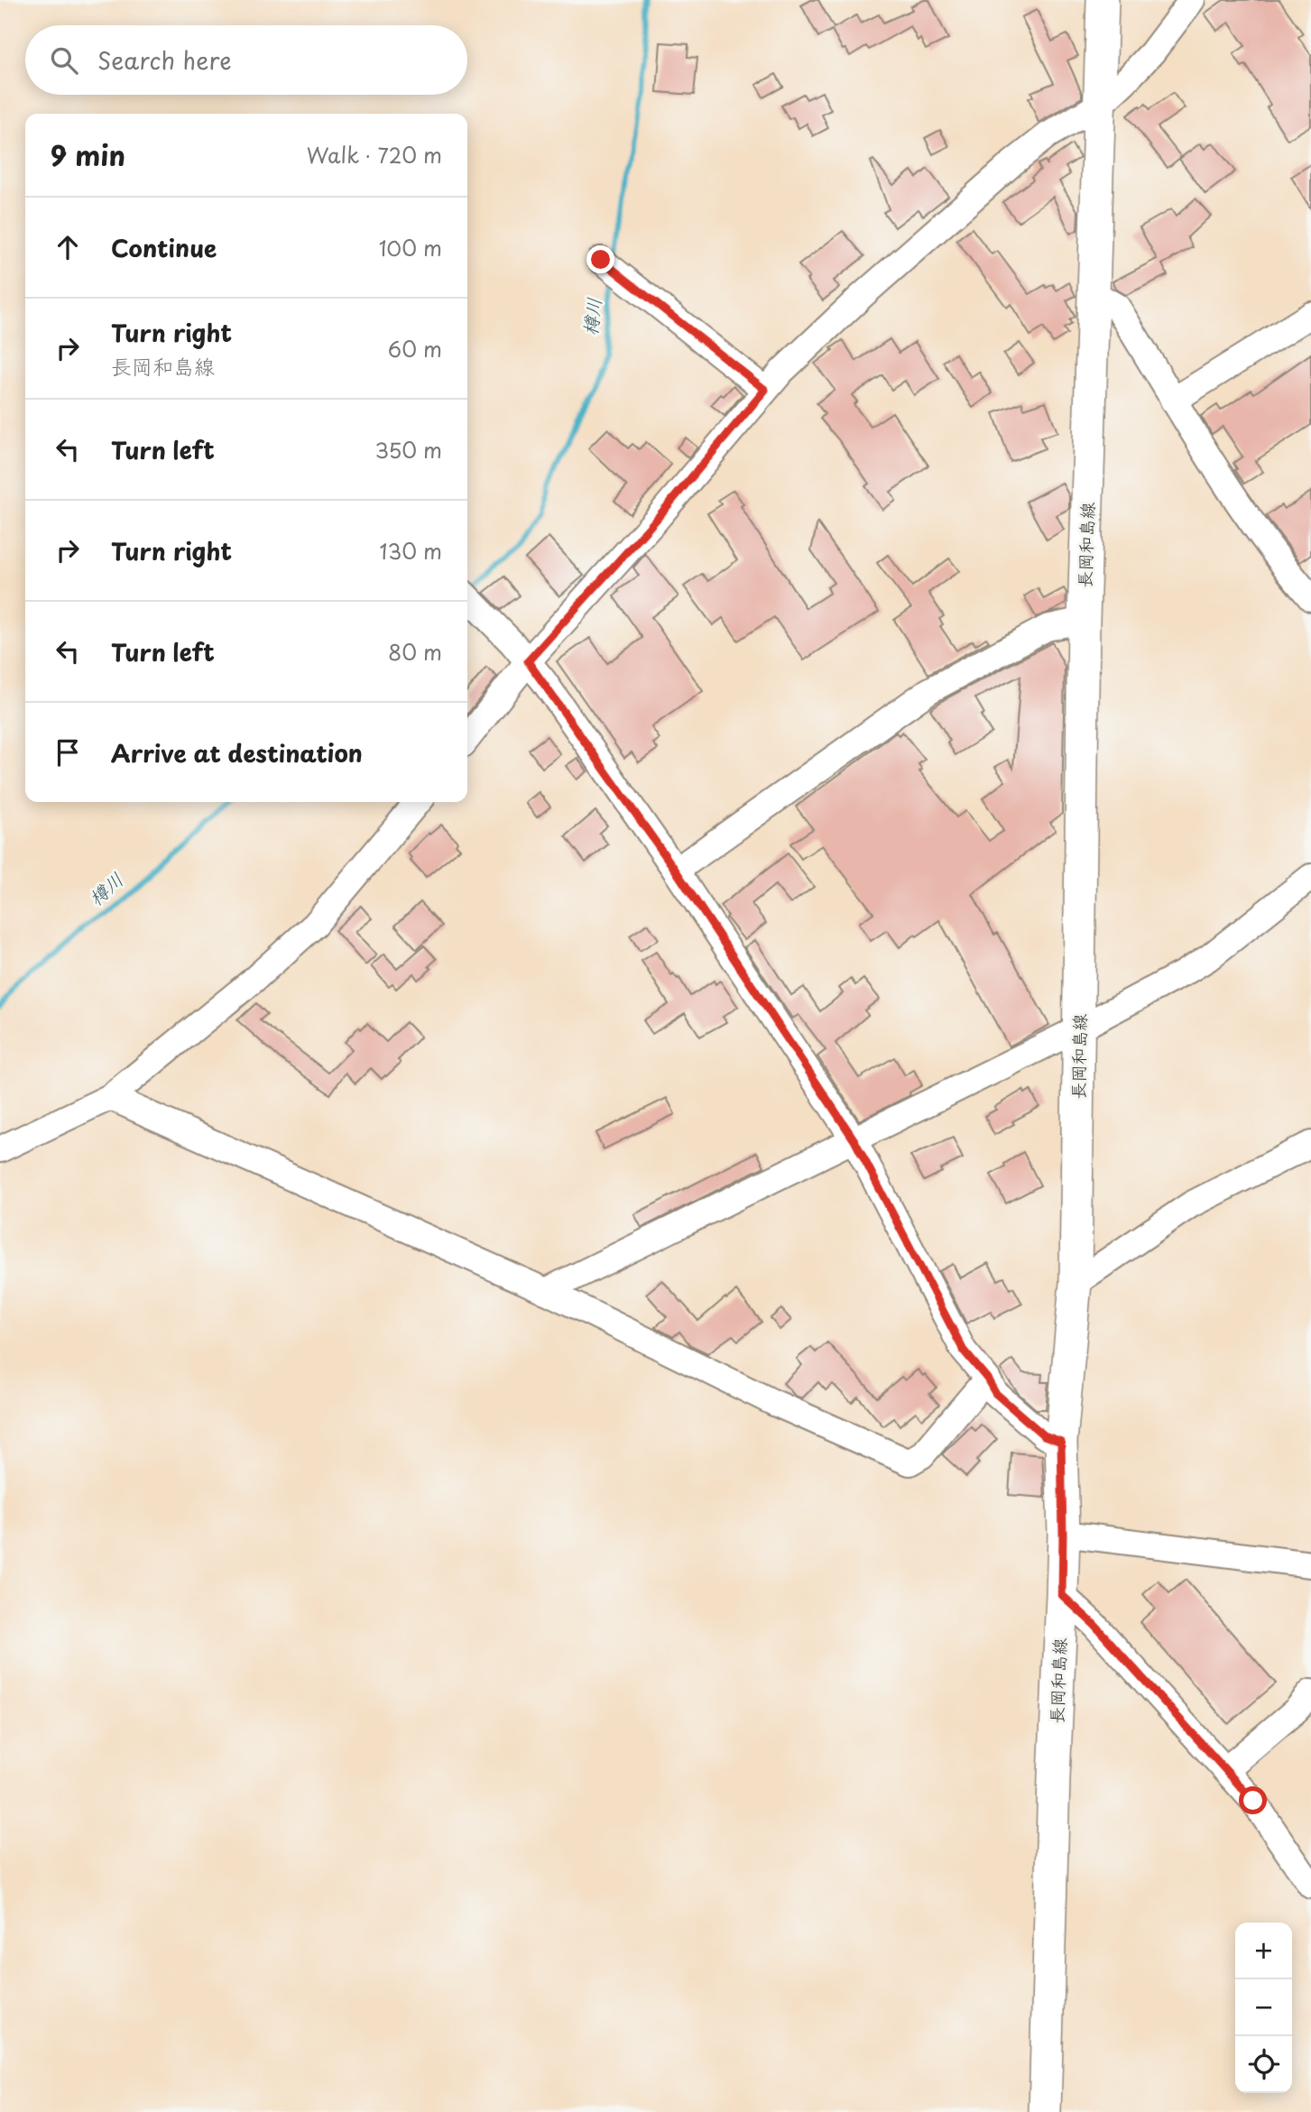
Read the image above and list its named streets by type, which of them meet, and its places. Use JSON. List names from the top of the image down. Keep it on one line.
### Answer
{"streets":{"main road":["長岡和島線"]},"water":["樽川"],"page":{"search":"Search here","heading":["9 min","Walk · 720 m"],"list":[["Continue","100 m"],["Turn right","長岡和島線","60 m"],["Turn left","350 m"],["Turn right","130 m"],["Turn left","80 m"],"Arrive at destination"],"map_buttons":["+","−"]}}
